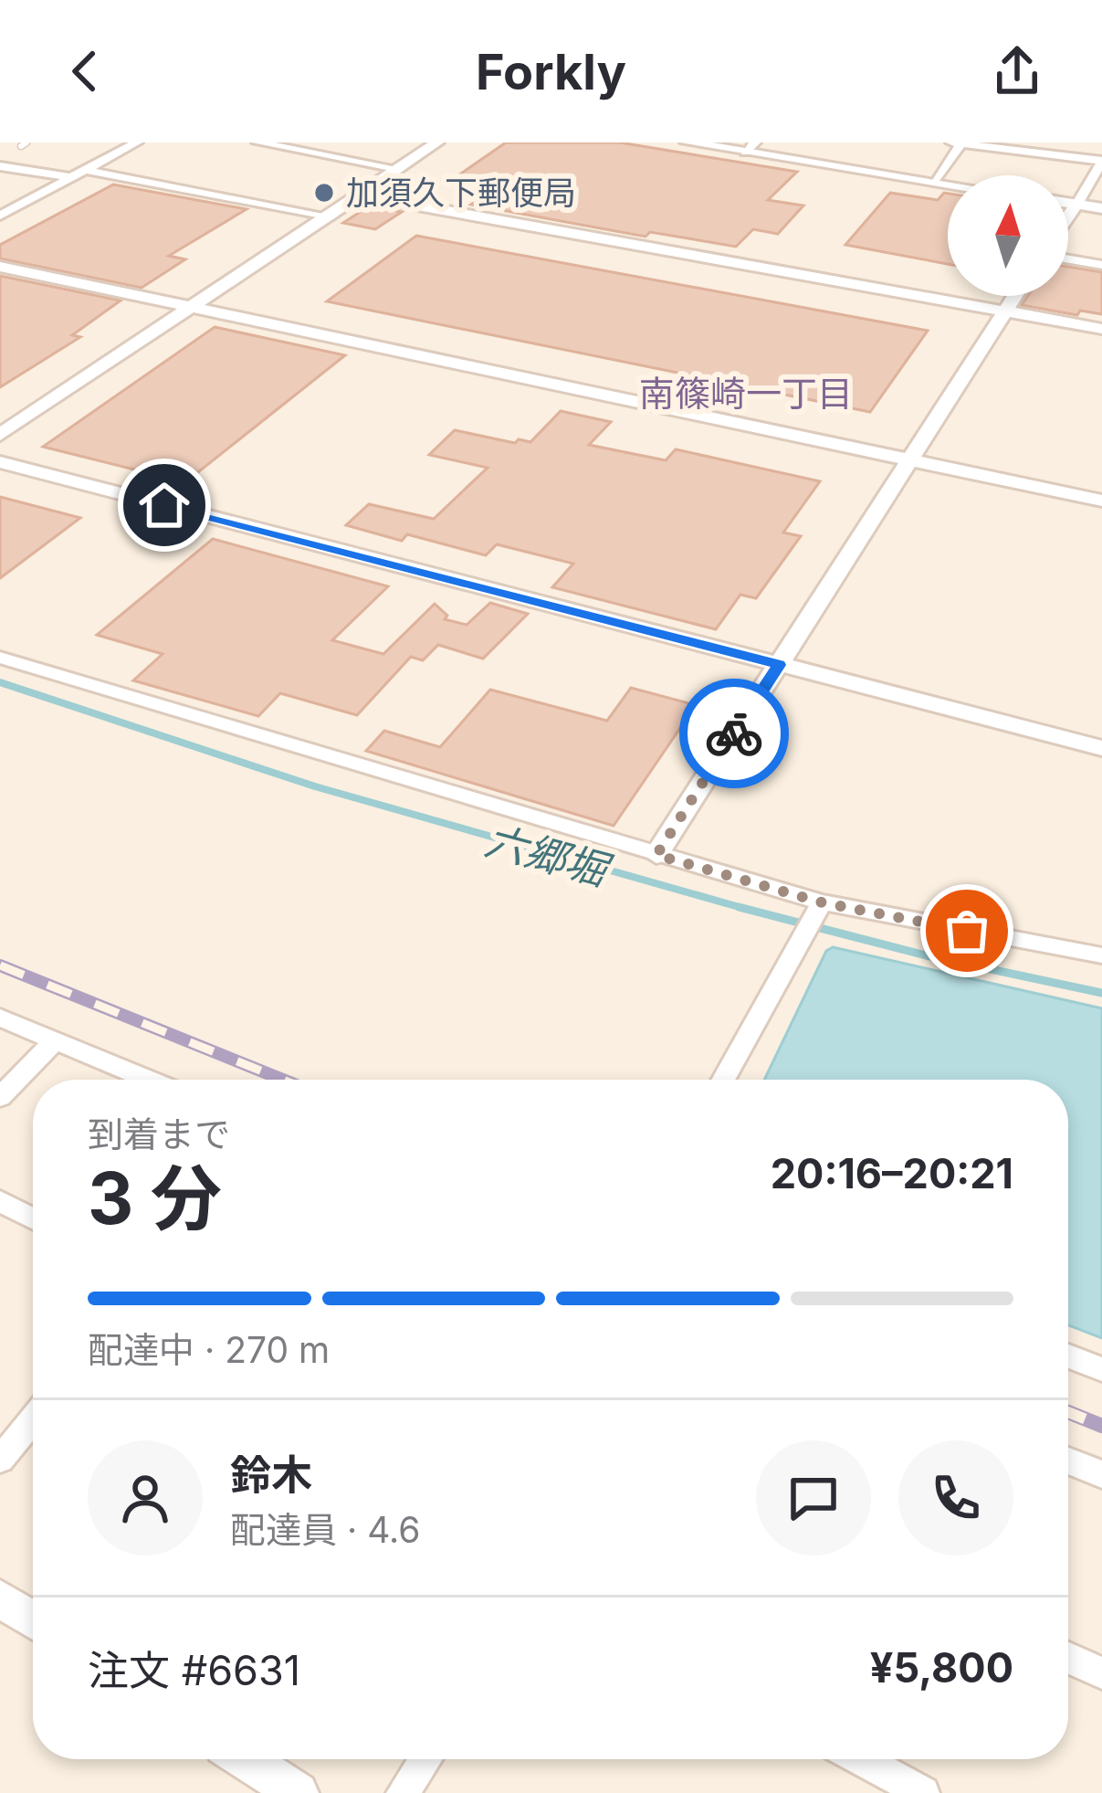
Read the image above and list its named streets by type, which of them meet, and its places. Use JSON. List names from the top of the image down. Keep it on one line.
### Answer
{"districts":["南篠崎一丁目"],"water":["六郷堀"],"places":["加須久下郵便局"],"north":"top","page":{"header":"Forkly","heading":["3 分","到着まで","20:16–20:21"],"panel":["鈴木","配達員 · 4.6","注文 #6631","¥5,800"],"bar":"配達中 · 270 m"}}
